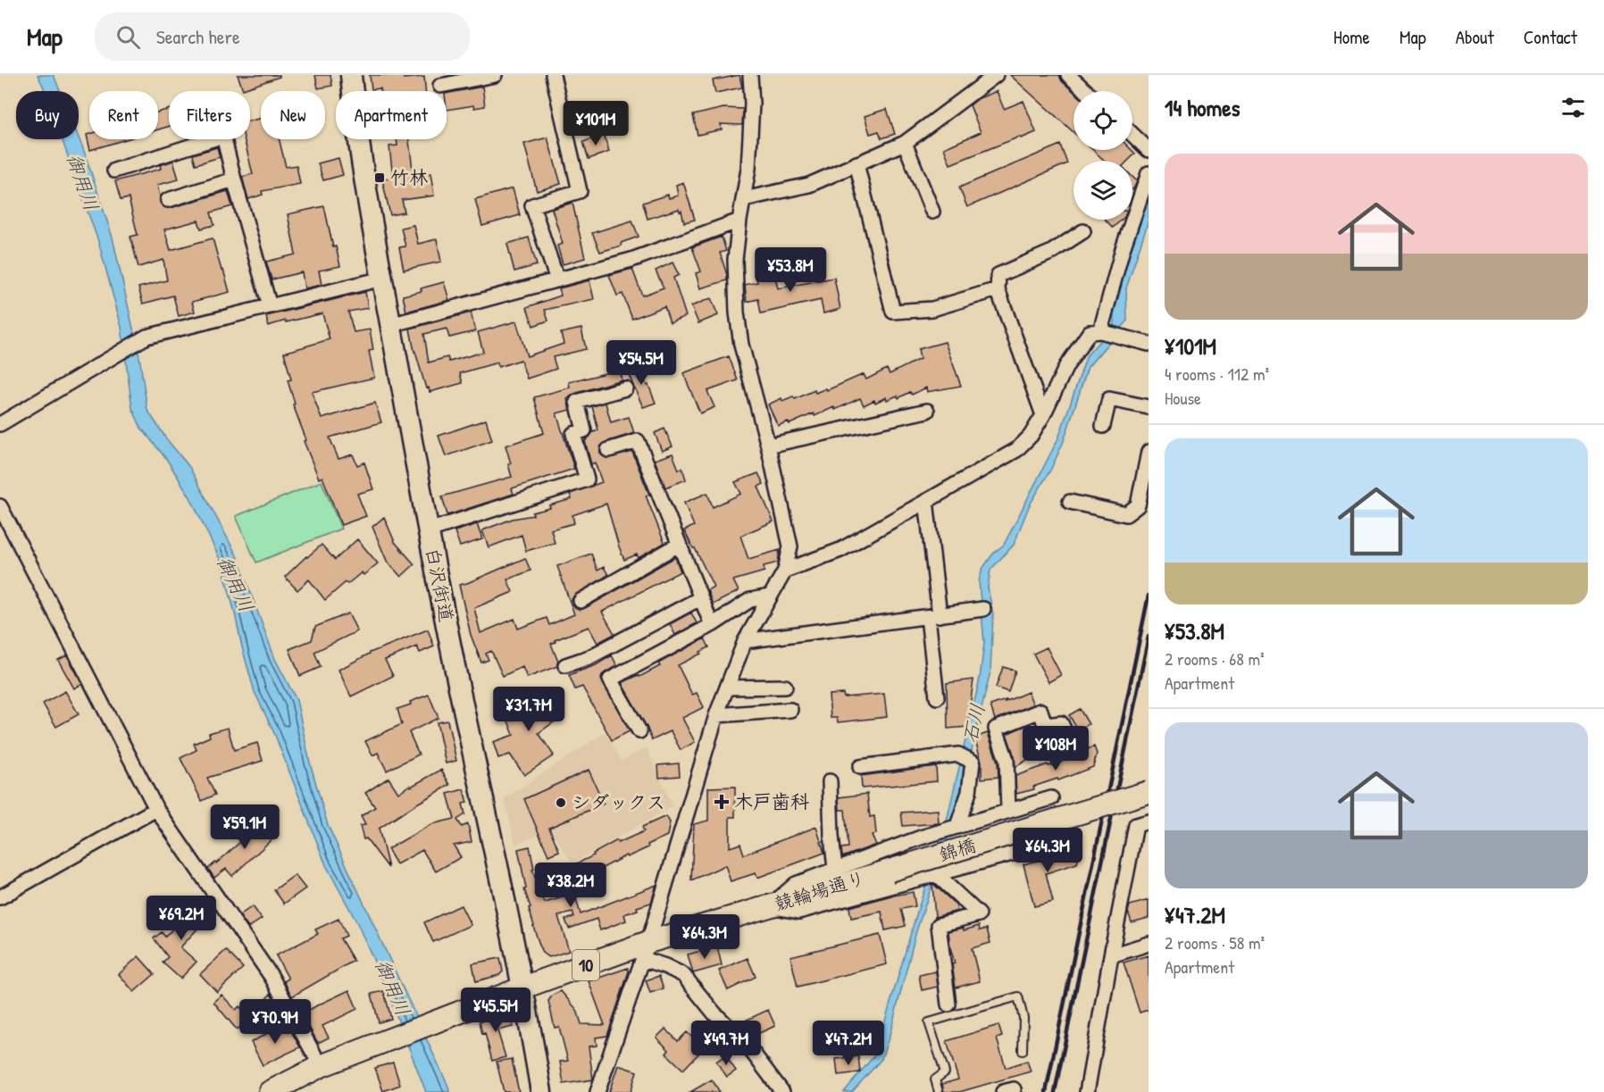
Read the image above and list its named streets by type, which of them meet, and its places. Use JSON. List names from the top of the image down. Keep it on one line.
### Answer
{"streets":{"main road":["白沢街道","錦橋","競輪場通り","10"]},"crossings":[["白沢街道","競輪場通り"],["錦橋","競輪場通り"]],"water":["御用川","石川"],"places":{"transit":["竹林"],"health":["木戸歯科"],"other":["シダックス"]},"page":{"header":"Map","search":"Search here","nav":["Home","Map","About","Contact"],"heading":"14 homes","chip":["Buy","Rent","Filters","New","Apartment"],"price":["¥101M","¥53.8M","¥54.5M","¥31.7M","¥108M","¥59.1M","¥64.3M","¥38.2M","¥69.2M","¥64.3M","¥45.5M","¥70.9M","¥49.7M","¥47.2M"],"list":[{"name":"¥101M","note":"4 rooms · 112 m² · House"},{"name":"¥53.8M","note":"2 rooms · 68 m² · Apartment"},{"name":"¥47.2M","note":"2 rooms · 58 m² · Apartment"}]}}
